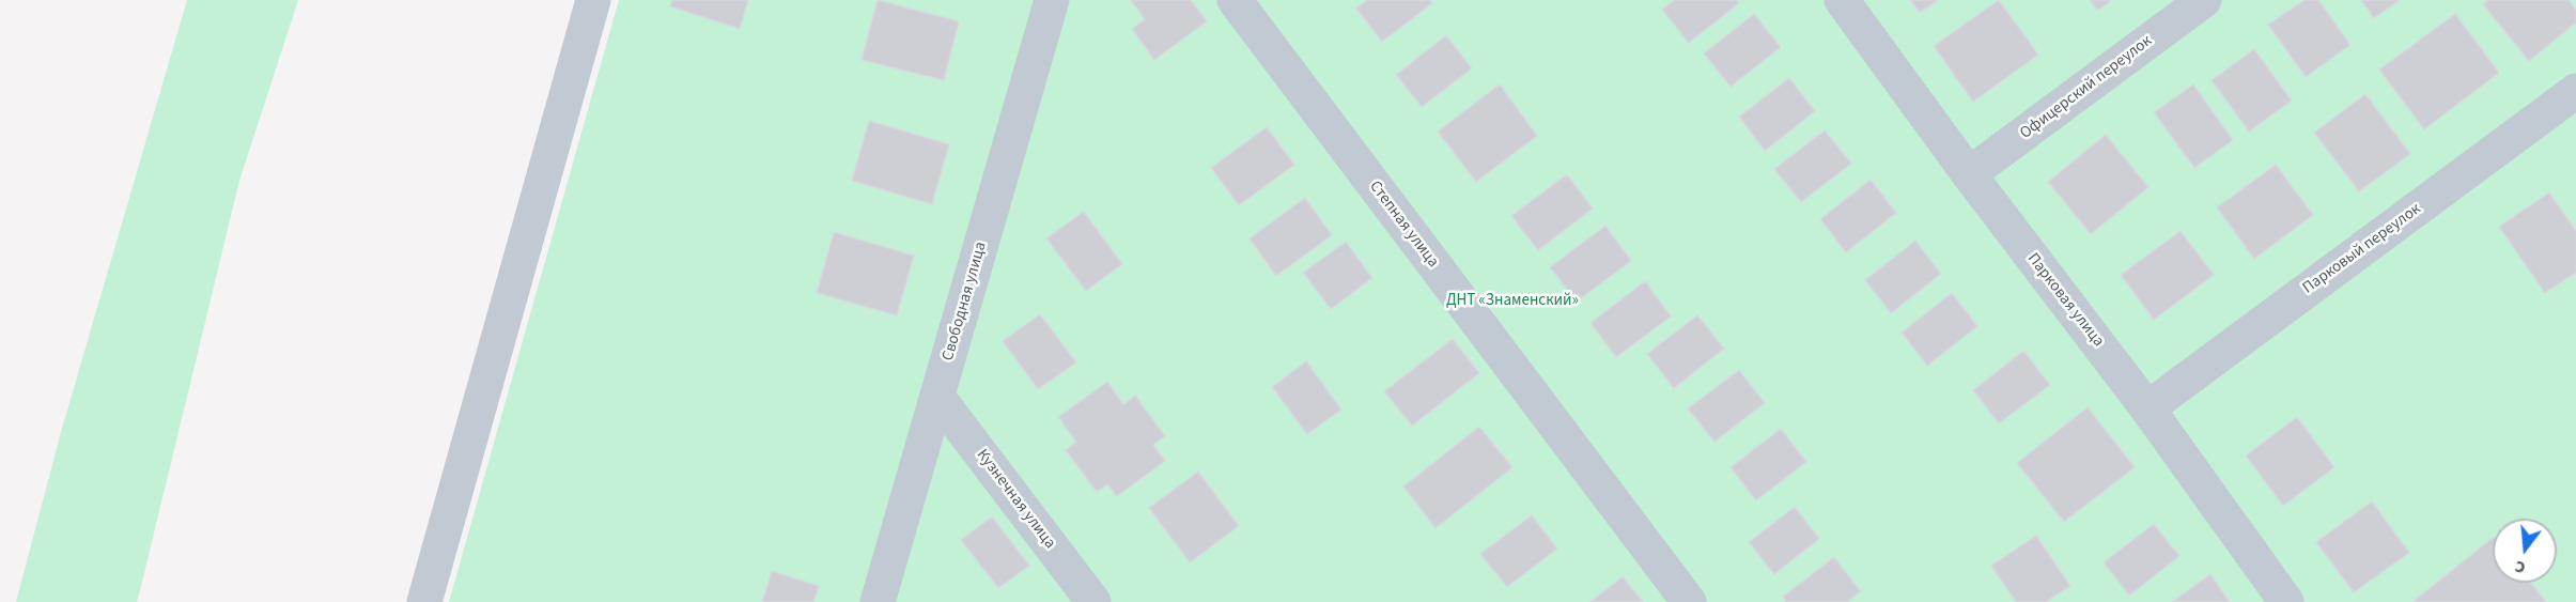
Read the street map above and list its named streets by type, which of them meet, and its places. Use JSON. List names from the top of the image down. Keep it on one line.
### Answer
{"streets":{"street":["Офицерский переулок","Степная улица","Парковый переулок","Парковая улица","Свободная улица","Кузнечная улица"]},"crossings":[["Офицерский переулок","Парковая улица"],["Парковый переулок","Парковая улица"],["Свободная улица","Кузнечная улица"]],"parks":["ДНТ «Знаменский»"],"north":"bottom"}
